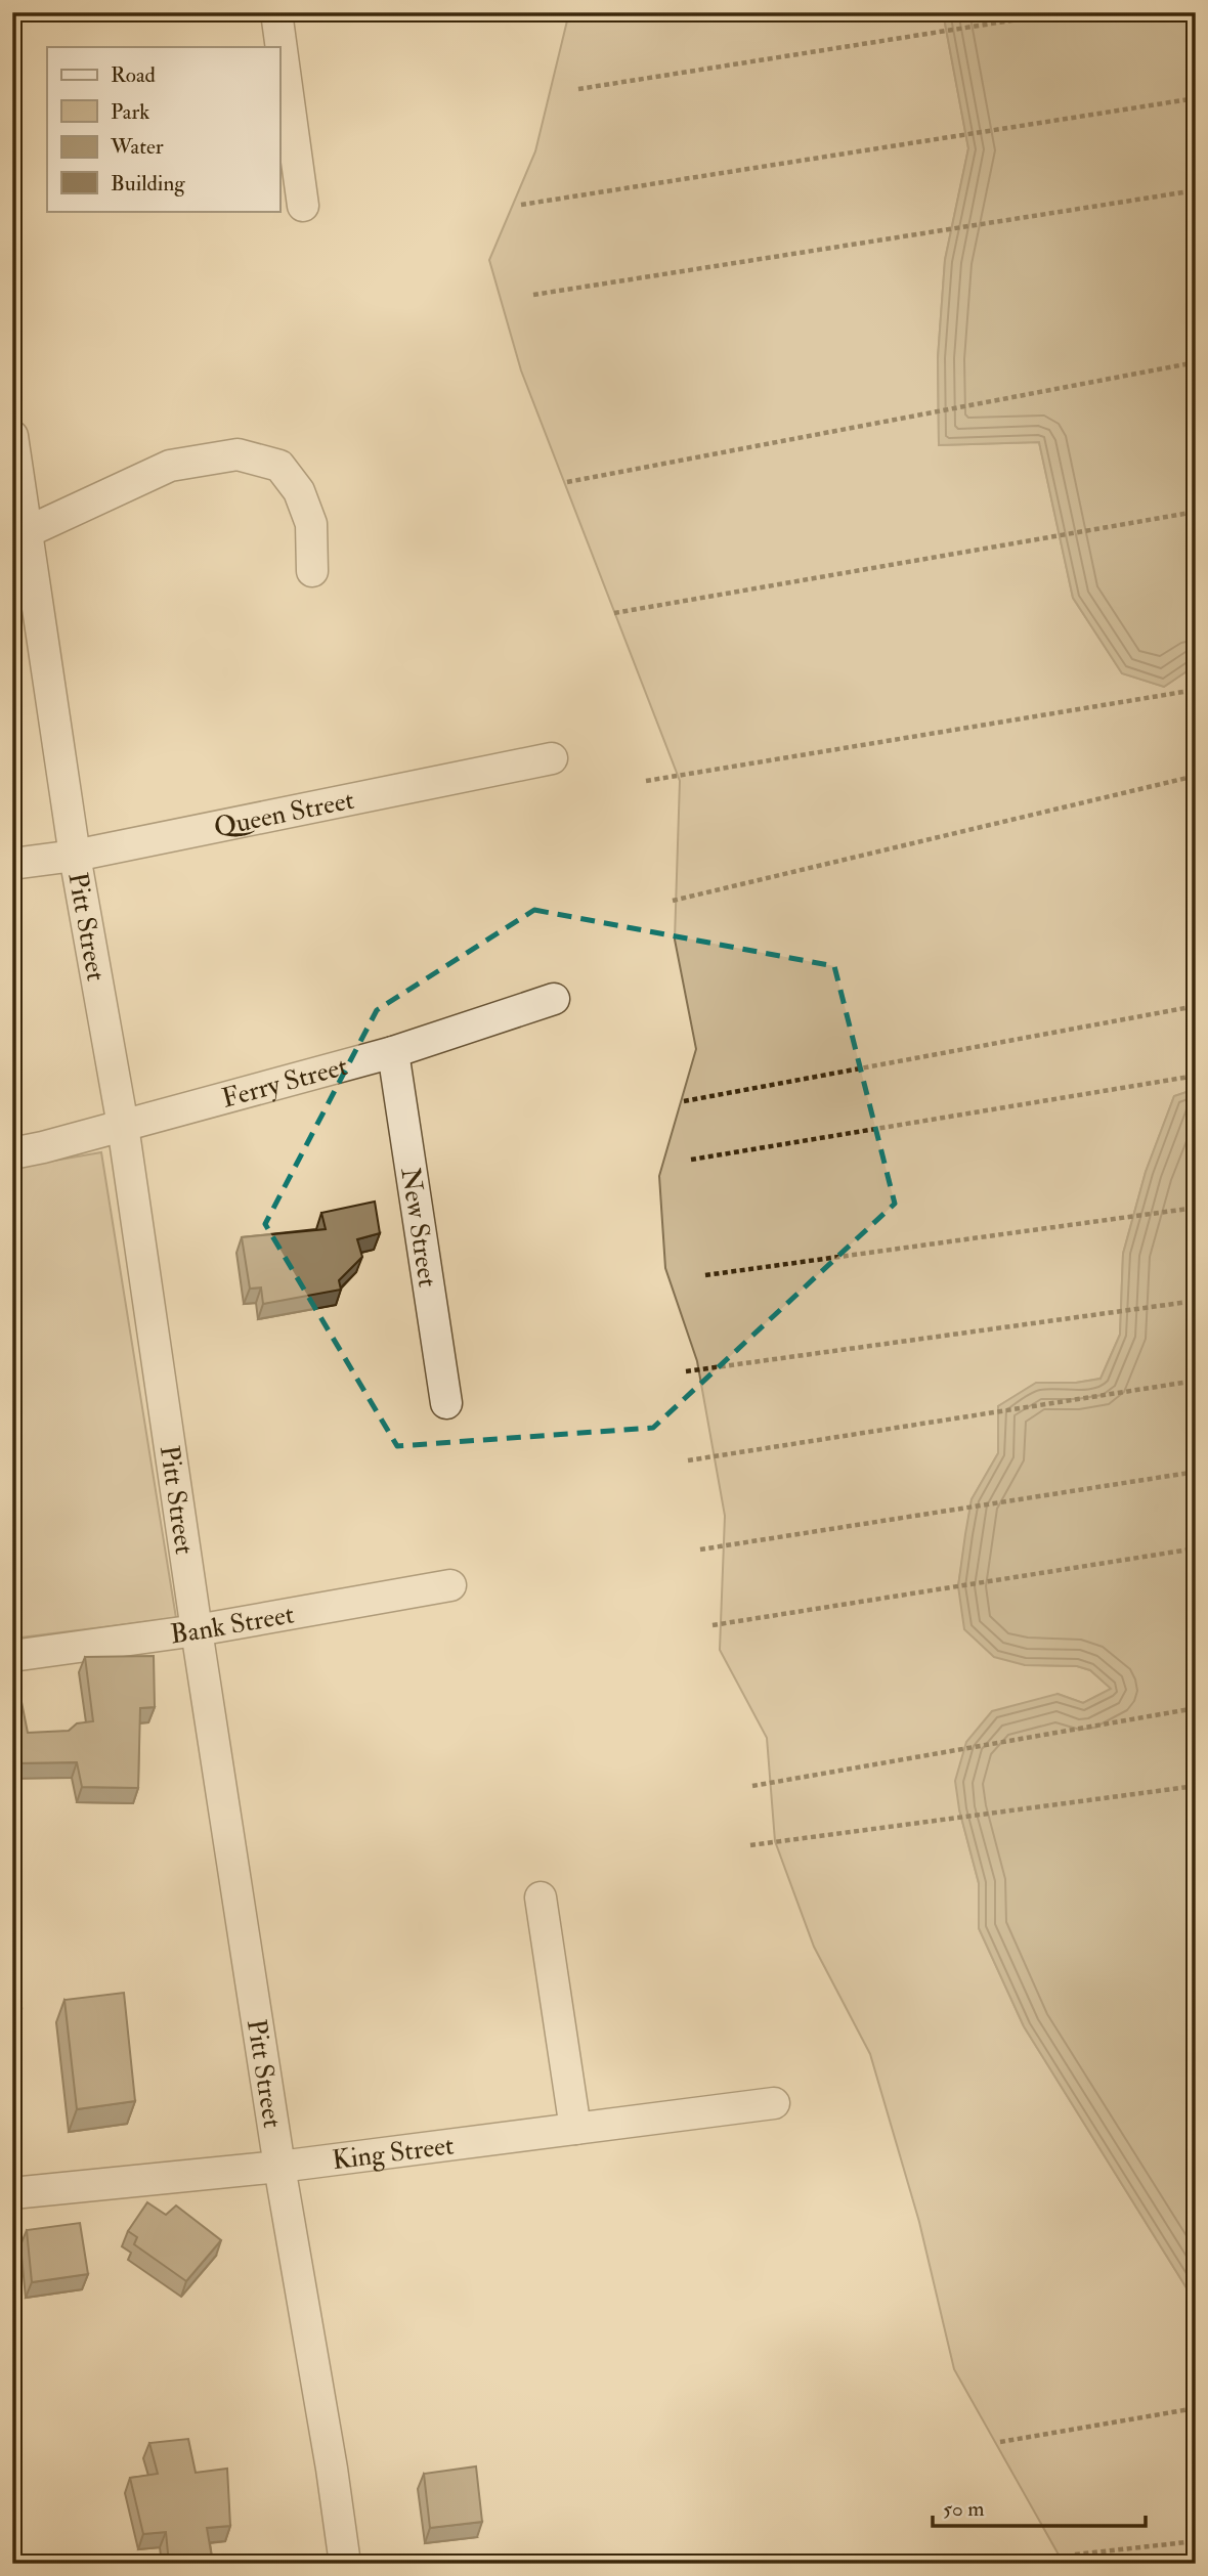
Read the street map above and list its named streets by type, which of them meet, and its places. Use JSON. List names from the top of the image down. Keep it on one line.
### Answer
{"streets":{"street":["Queen Street","Pitt Street","Ferry Street","New Street","Bank Street","King Street"]},"crossings":[["Queen Street","Pitt Street"],["Pitt Street","Ferry Street"],["Pitt Street","Bank Street"],["Pitt Street","King Street"],["Ferry Street","New Street"]],"legend":["Road","Park","Water","Building"],"scale_bar":"50 m"}
